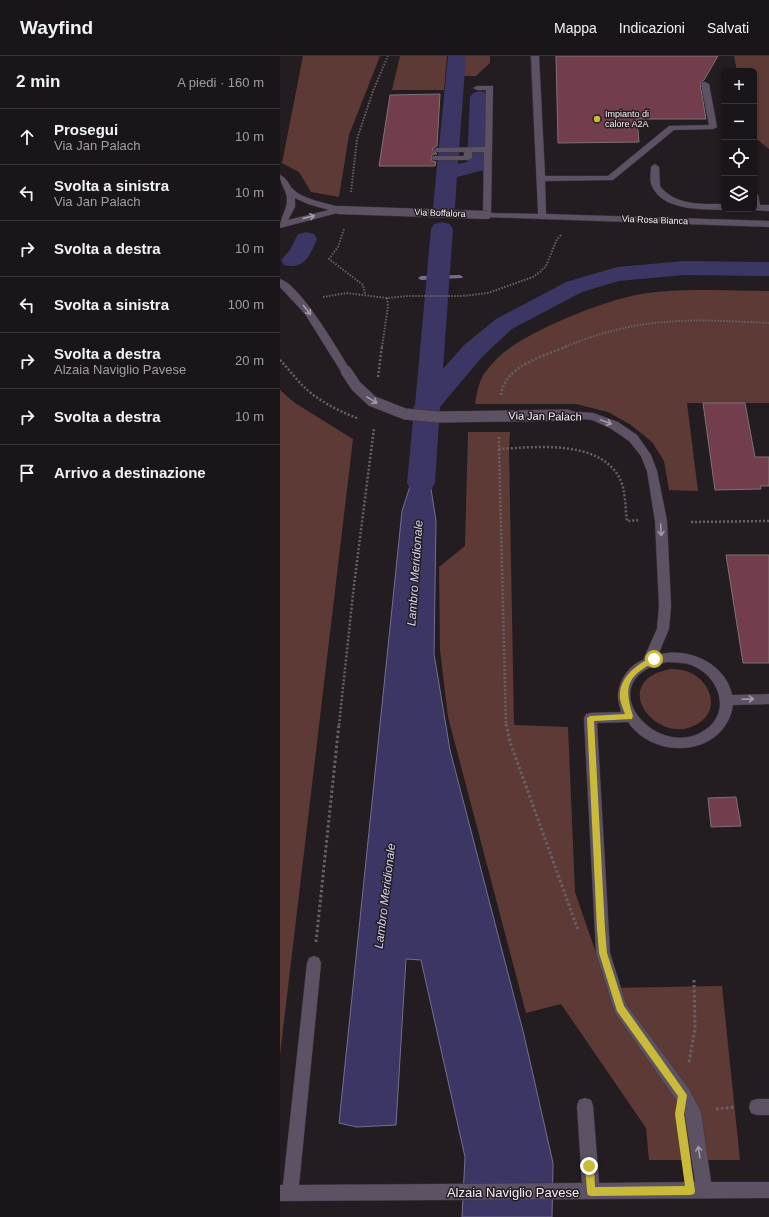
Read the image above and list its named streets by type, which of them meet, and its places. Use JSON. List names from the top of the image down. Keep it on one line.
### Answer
{"streets":{"street":["Via Boffalora","Via Rosa Bianca","Via Jan Palach","Alzaia Naviglio Pavese"]},"crossings":[["Via Boffalora","Via Rosa Bianca"]],"one_way":["Via Jan Palach"],"water":["Lambro Meridionale"],"places":["Impianto di calore A2A"],"page":{"header":"Wayfind","nav":["Mappa","Indicazioni","Salvati"],"heading":["2 min","A piedi · 160 m"],"map_buttons":["+","−"],"list":[["Prosegui","Via Jan Palach","10 m"],["Svolta a sinistra","Via Jan Palach","10 m"],["Svolta a destra","10 m"],["Svolta a sinistra","100 m"],["Svolta a destra","Alzaia Naviglio Pavese","20 m"],["Svolta a destra","10 m"],"Arrivo a destinazione"]}}
